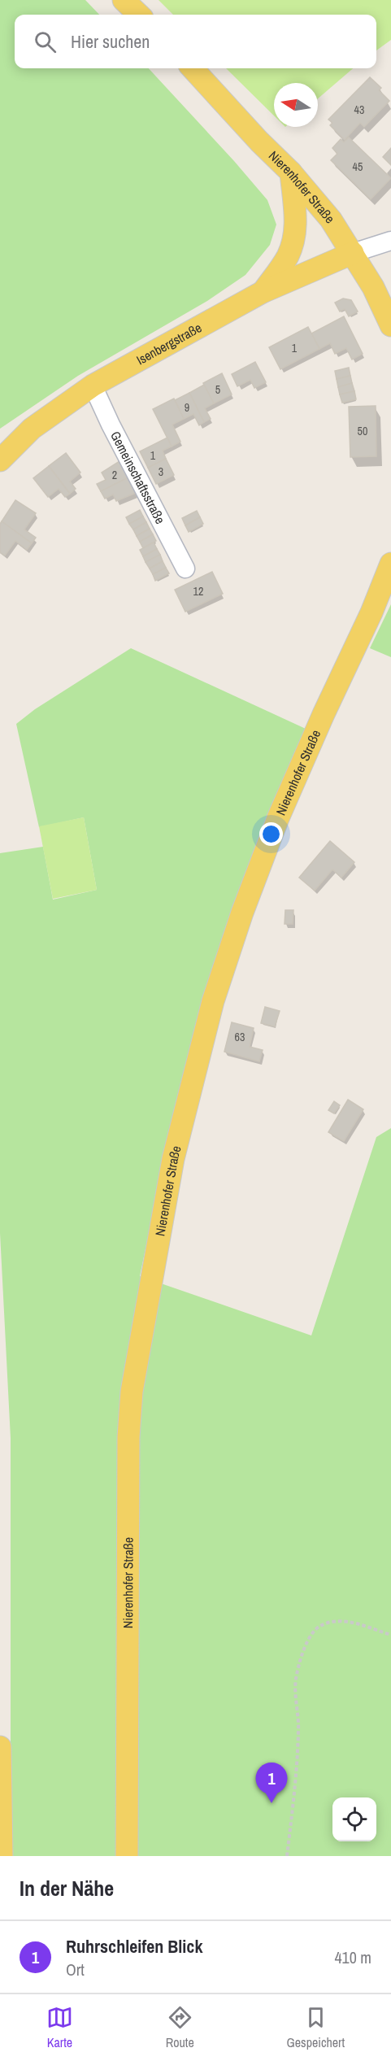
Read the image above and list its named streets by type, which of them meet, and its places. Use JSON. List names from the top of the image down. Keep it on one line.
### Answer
{"streets":{"main road":["Nierenhofer Straße","Isenbergstraße"],"street":["Gemeinschaftsstraße"]},"crossings":[["Nierenhofer Straße","Isenbergstraße"],["Isenbergstraße","Gemeinschaftsstraße"]],"house_numbers":["43","45","1","5","9","50","1","3","2","12","63"],"north":"left","page":{"search":"Hier suchen","pins":"1","heading":"In der Nähe","list":[{"mark":"1","name":"Ruhrschleifen Blick","note":"Ort","value":"410 m"}],"nav":["Karte","Route","Gespeichert"]}}
